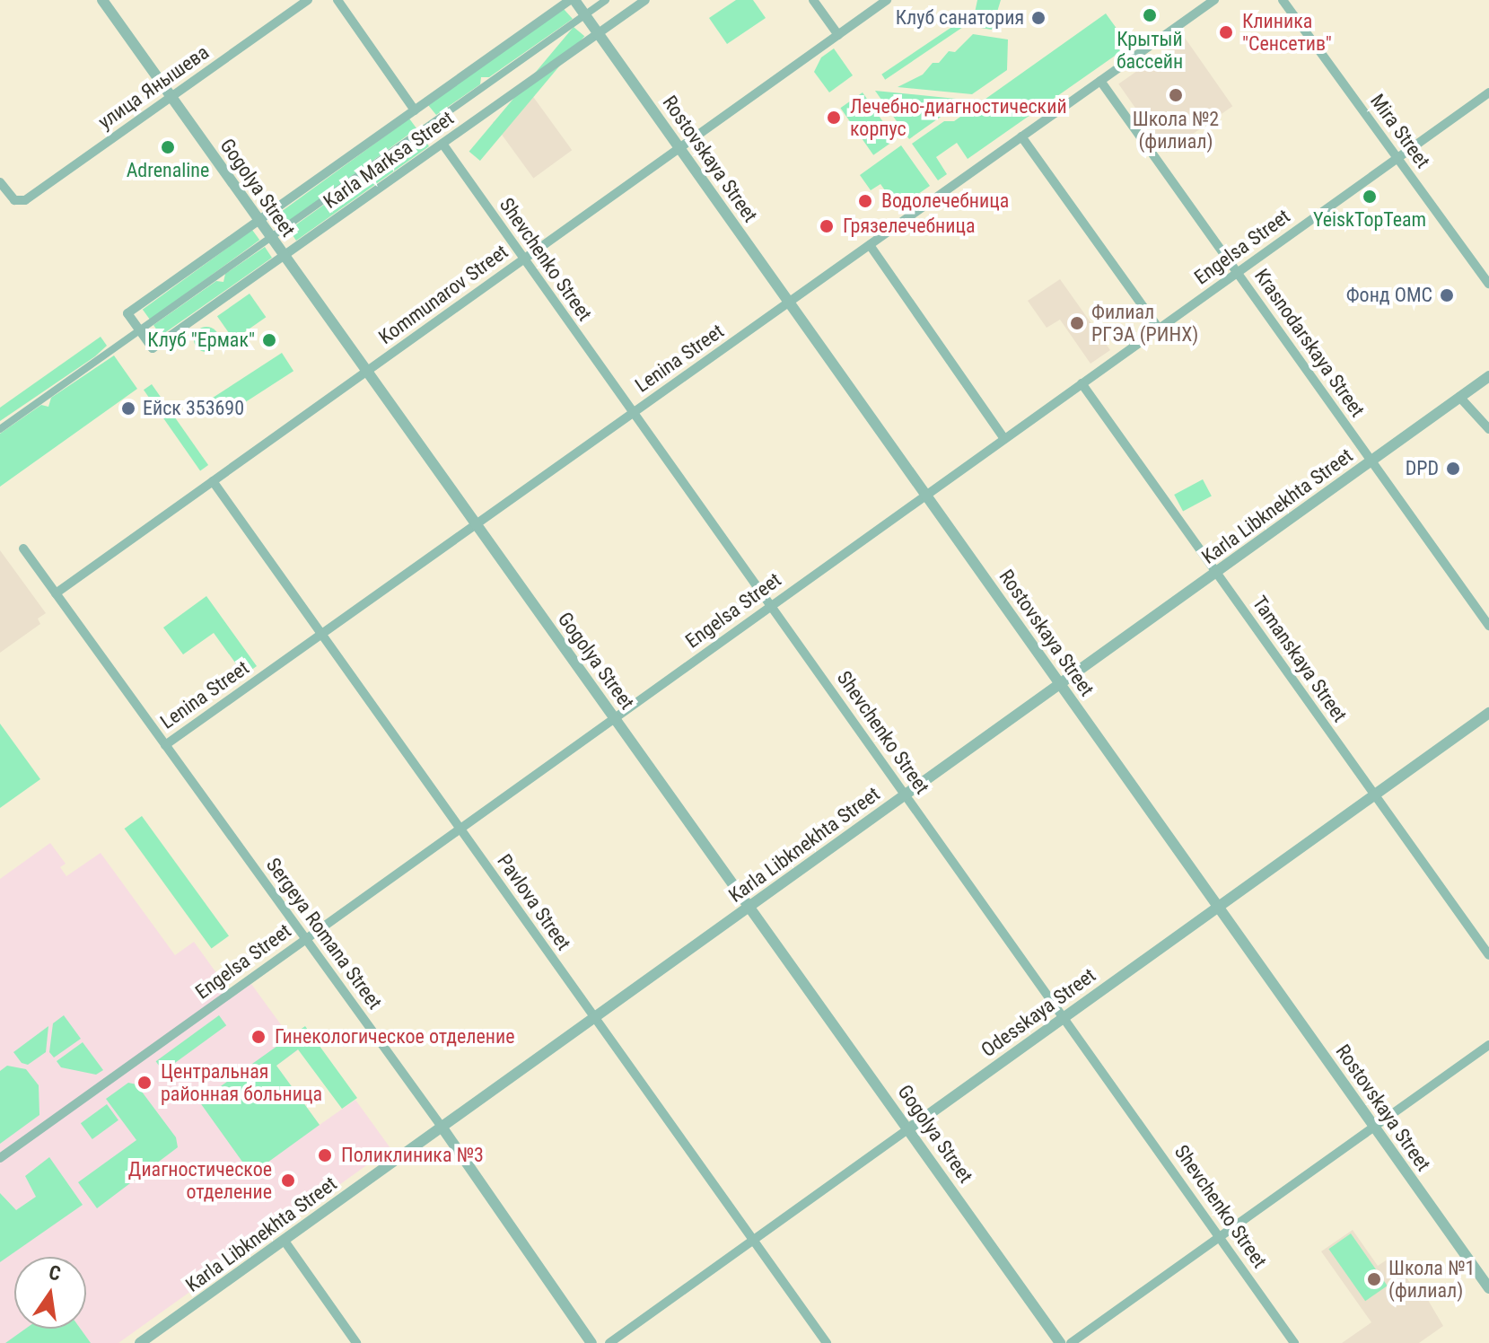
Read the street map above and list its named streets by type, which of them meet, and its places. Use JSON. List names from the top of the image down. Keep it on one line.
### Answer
{"streets":{"street":["улица Янышева","Mira Street","Rostovskaya Street","Karla Marksa Street","Gogolya Street","Engelsa Street","Shevchenko Street","Kommunarov Street","Krasnodarskaya Street","Lenina Street","Karla Libknekhta Street","Tamanskaya Street","Pavlova Street","Sergeya Romana Street","Odesskaya Street"]},"crossings":[["улица Янышева","Gogolya Street"],["Mira Street","Engelsa Street"],["Rostovskaya Street","Karla Marksa Street"],["Rostovskaya Street","Engelsa Street"],["Rostovskaya Street","Kommunarov Street"],["Rostovskaya Street","Lenina Street"],["Rostovskaya Street","Karla Libknekhta Street"],["Rostovskaya Street","Odesskaya Street"],["Karla Marksa Street","Gogolya Street"],["Karla Marksa Street","Shevchenko Street"],["Gogolya Street","Engelsa Street"],["Gogolya Street","Kommunarov Street"],["Gogolya Street","Lenina Street"],["Gogolya Street","Karla Libknekhta Street"],["Gogolya Street","Odesskaya Street"],["Engelsa Street","Shevchenko Street"],["Engelsa Street","Krasnodarskaya Street"],["Engelsa Street","Tamanskaya Street"],["Engelsa Street","Pavlova Street"],["Engelsa Street","Sergeya Romana Street"],["Shevchenko Street","Kommunarov Street"],["Shevchenko Street","Lenina Street"],["Shevchenko Street","Karla Libknekhta Street"],["Shevchenko Street","Odesskaya Street"],["Kommunarov Street","Pavlova Street"],["Kommunarov Street","Sergeya Romana Street"],["Krasnodarskaya Street","Lenina Street"],["Krasnodarskaya Street","Karla Libknekhta Street"],["Lenina Street","Pavlova Street"],["Lenina Street","Sergeya Romana Street"],["Karla Libknekhta Street","Tamanskaya Street"],["Karla Libknekhta Street","Pavlova Street"],["Karla Libknekhta Street","Sergeya Romana Street"],["Tamanskaya Street","Odesskaya Street"],["Pavlova Street","Odesskaya Street"]],"places":["Крытый бассейн","Клуб санатория","Клиника \"Сенсетив\"","Школа №2 (филиал)","Лечебно-диагностический корпус","Аdrenaline","YeiskTopTeam","Водолечебница","Грязелечебница","Фонд ОМС","Филиал РГЭА (РИНХ)","Клуб \"Ермак\"","Ейск 353690","DPD","Гинекологическое отделение","Центральная районная больница","Поликлиника №3","Диагностическое отделение","Школа №1 (филиал)"],"north":"top"}
